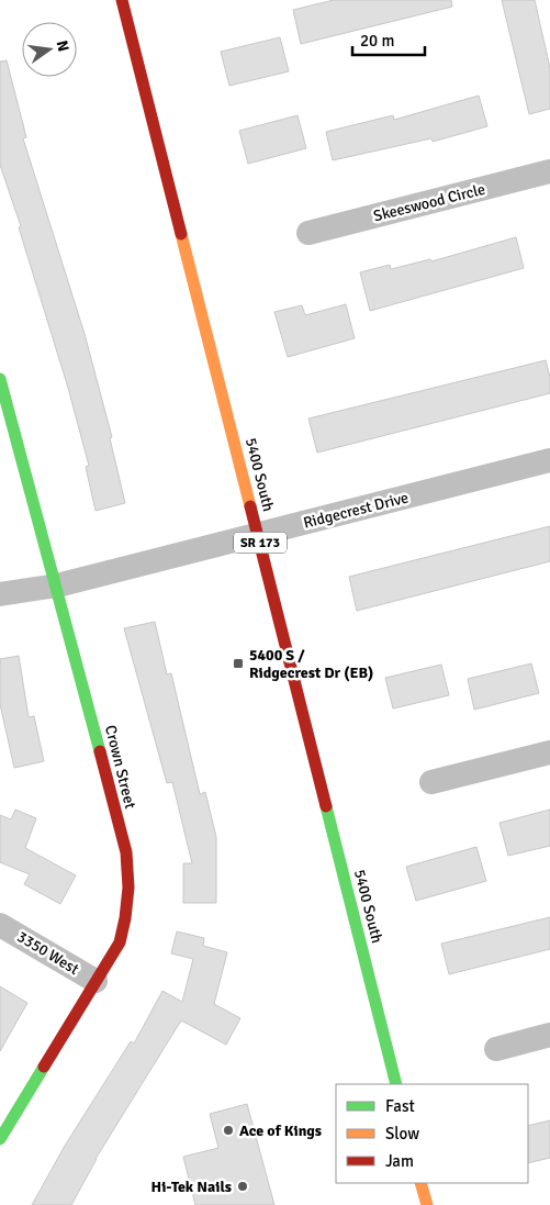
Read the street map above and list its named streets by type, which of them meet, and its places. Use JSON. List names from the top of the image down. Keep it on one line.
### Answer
{"streets":{"main road":["5400 South","SR 173","Crown Street"],"street":["Skeeswood Circle","Ridgecrest Drive","3350 West"]},"crossings":[["5400 South","Ridgecrest Drive"],["Ridgecrest Drive","Crown Street"],["Crown Street","3350 West"]],"places":{"transit":["5400 S / Ridgecrest Dr (EB)"],"other":["Ace of Kings","Hi-Tek Nails"]},"legend":["Fast","Slow","Jam"],"scale_bar":"20 m","north":"right"}
